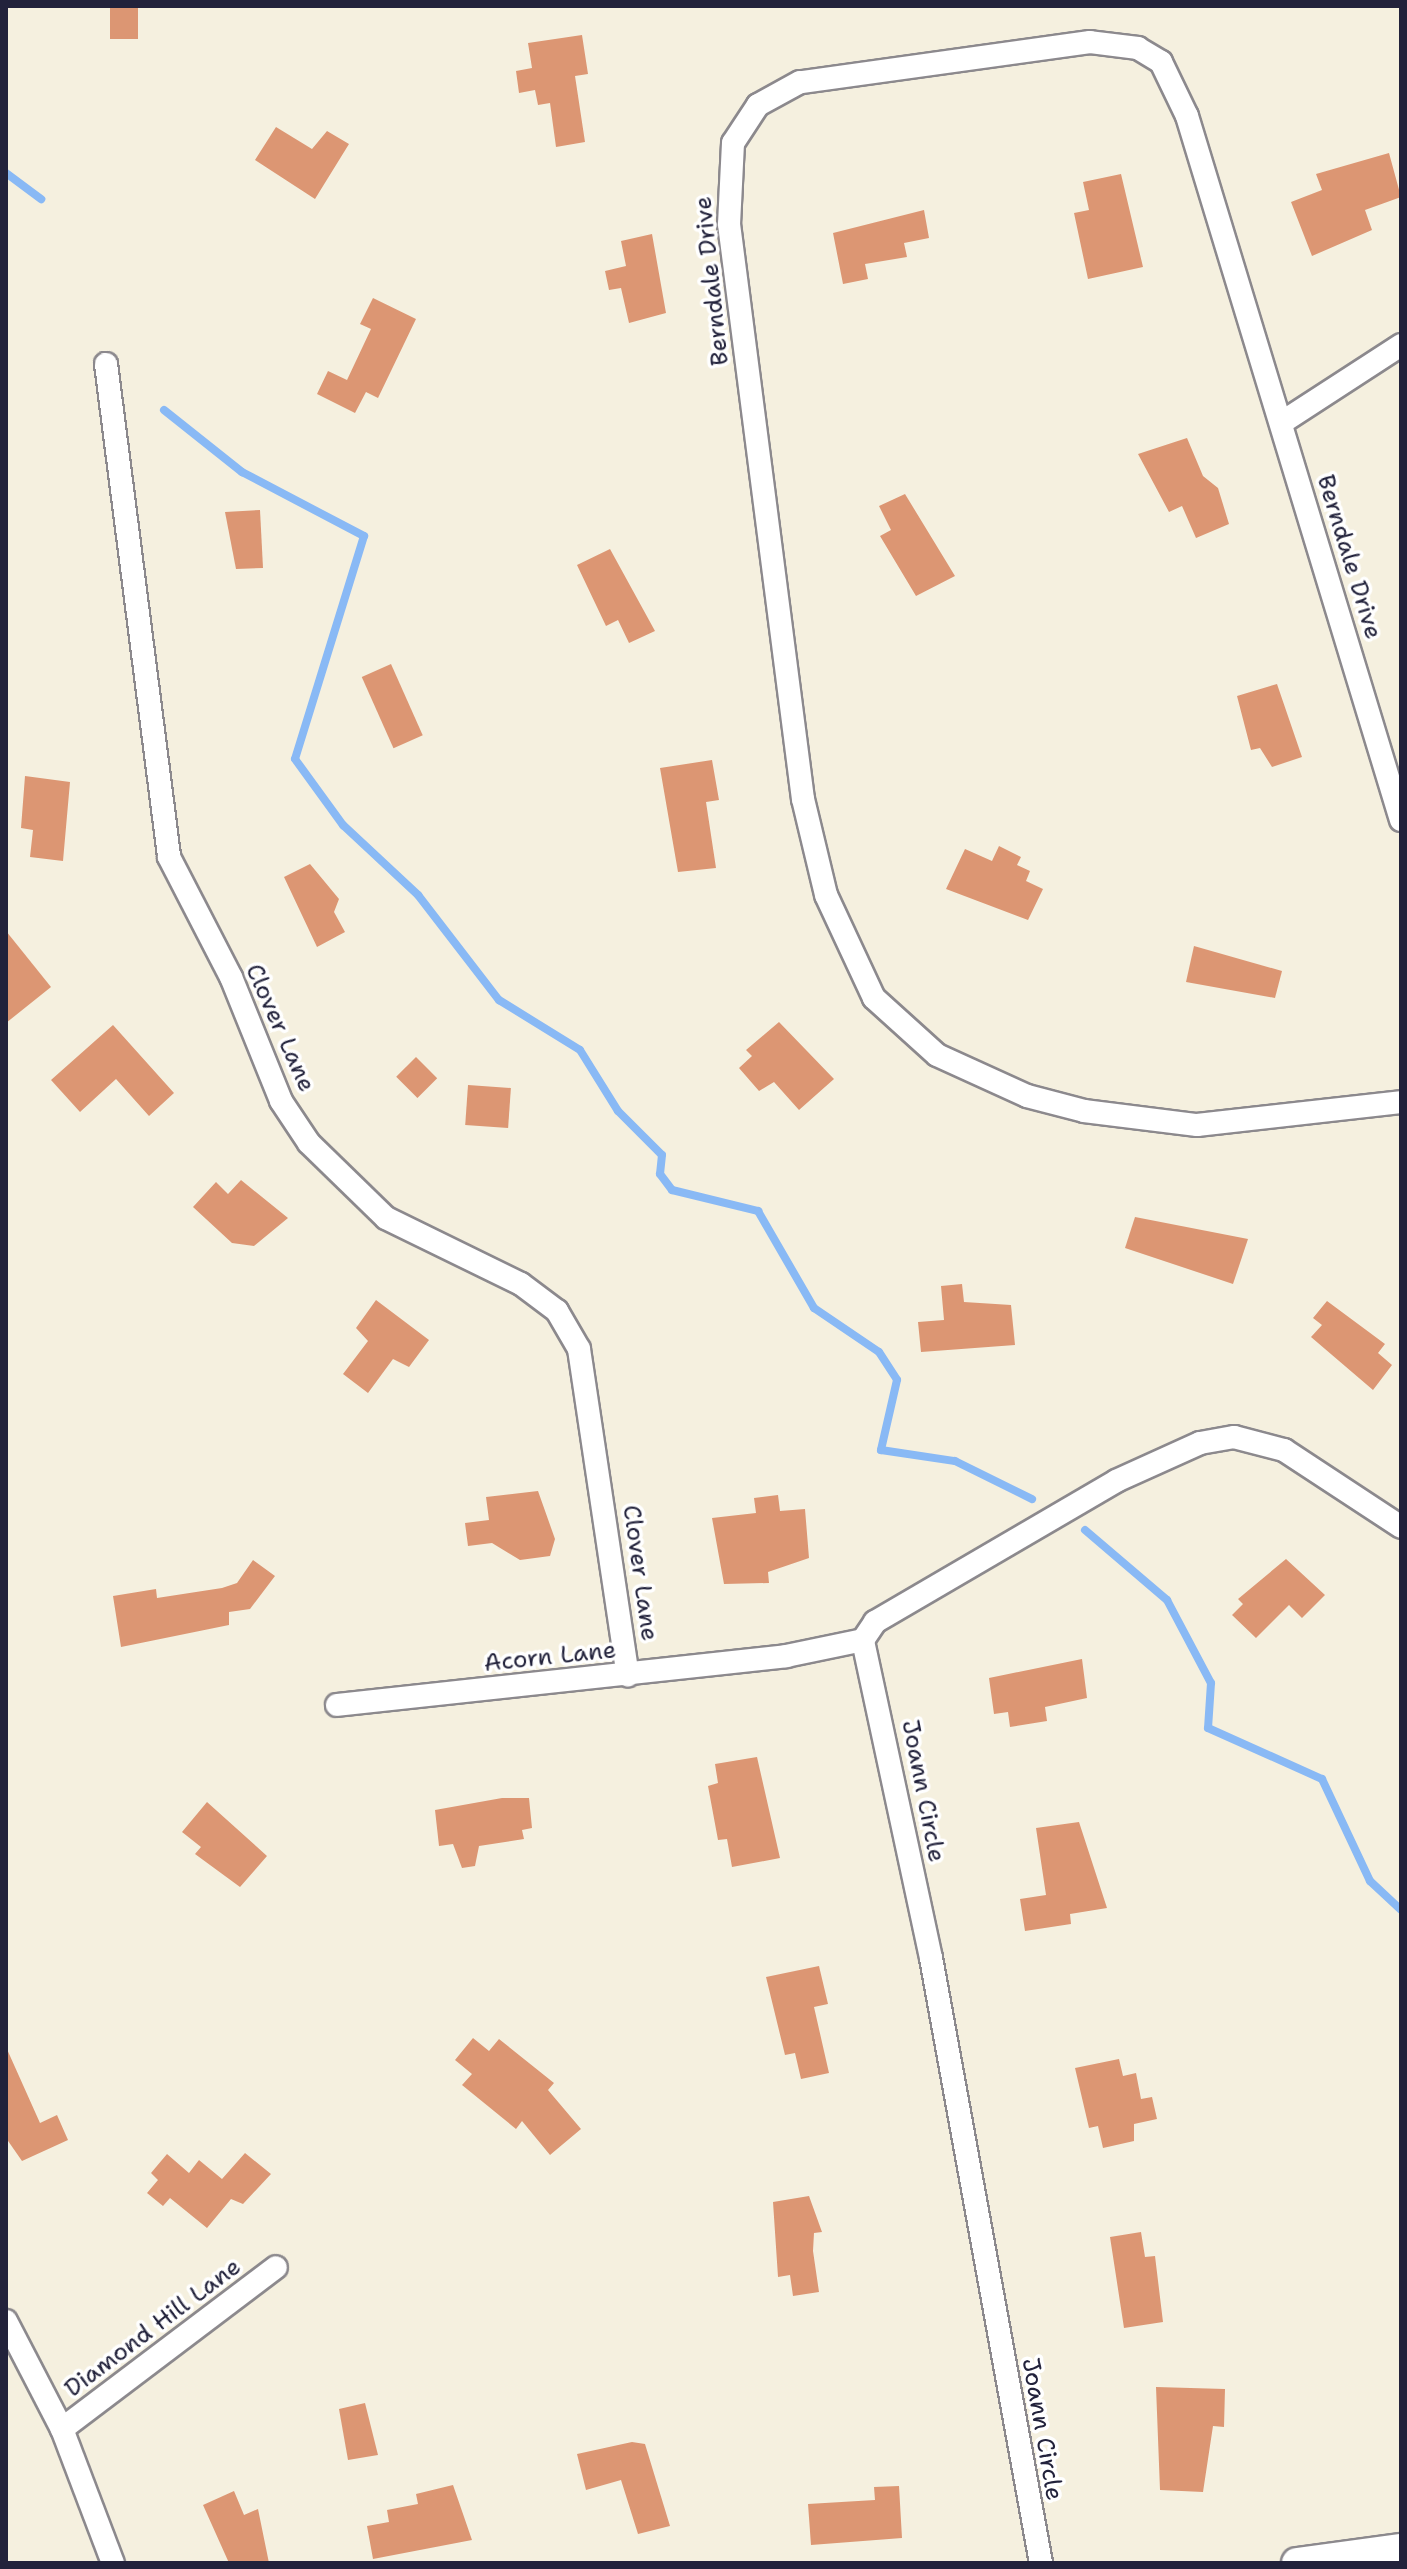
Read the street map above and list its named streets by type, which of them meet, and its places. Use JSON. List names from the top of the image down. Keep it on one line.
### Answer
{"streets":{"street":["Berndale Drive","Clover Lane","Acorn Lane","Joann Circle","Diamond Hill Lane"]},"crossings":[["Clover Lane","Acorn Lane"],["Acorn Lane","Joann Circle"]]}
